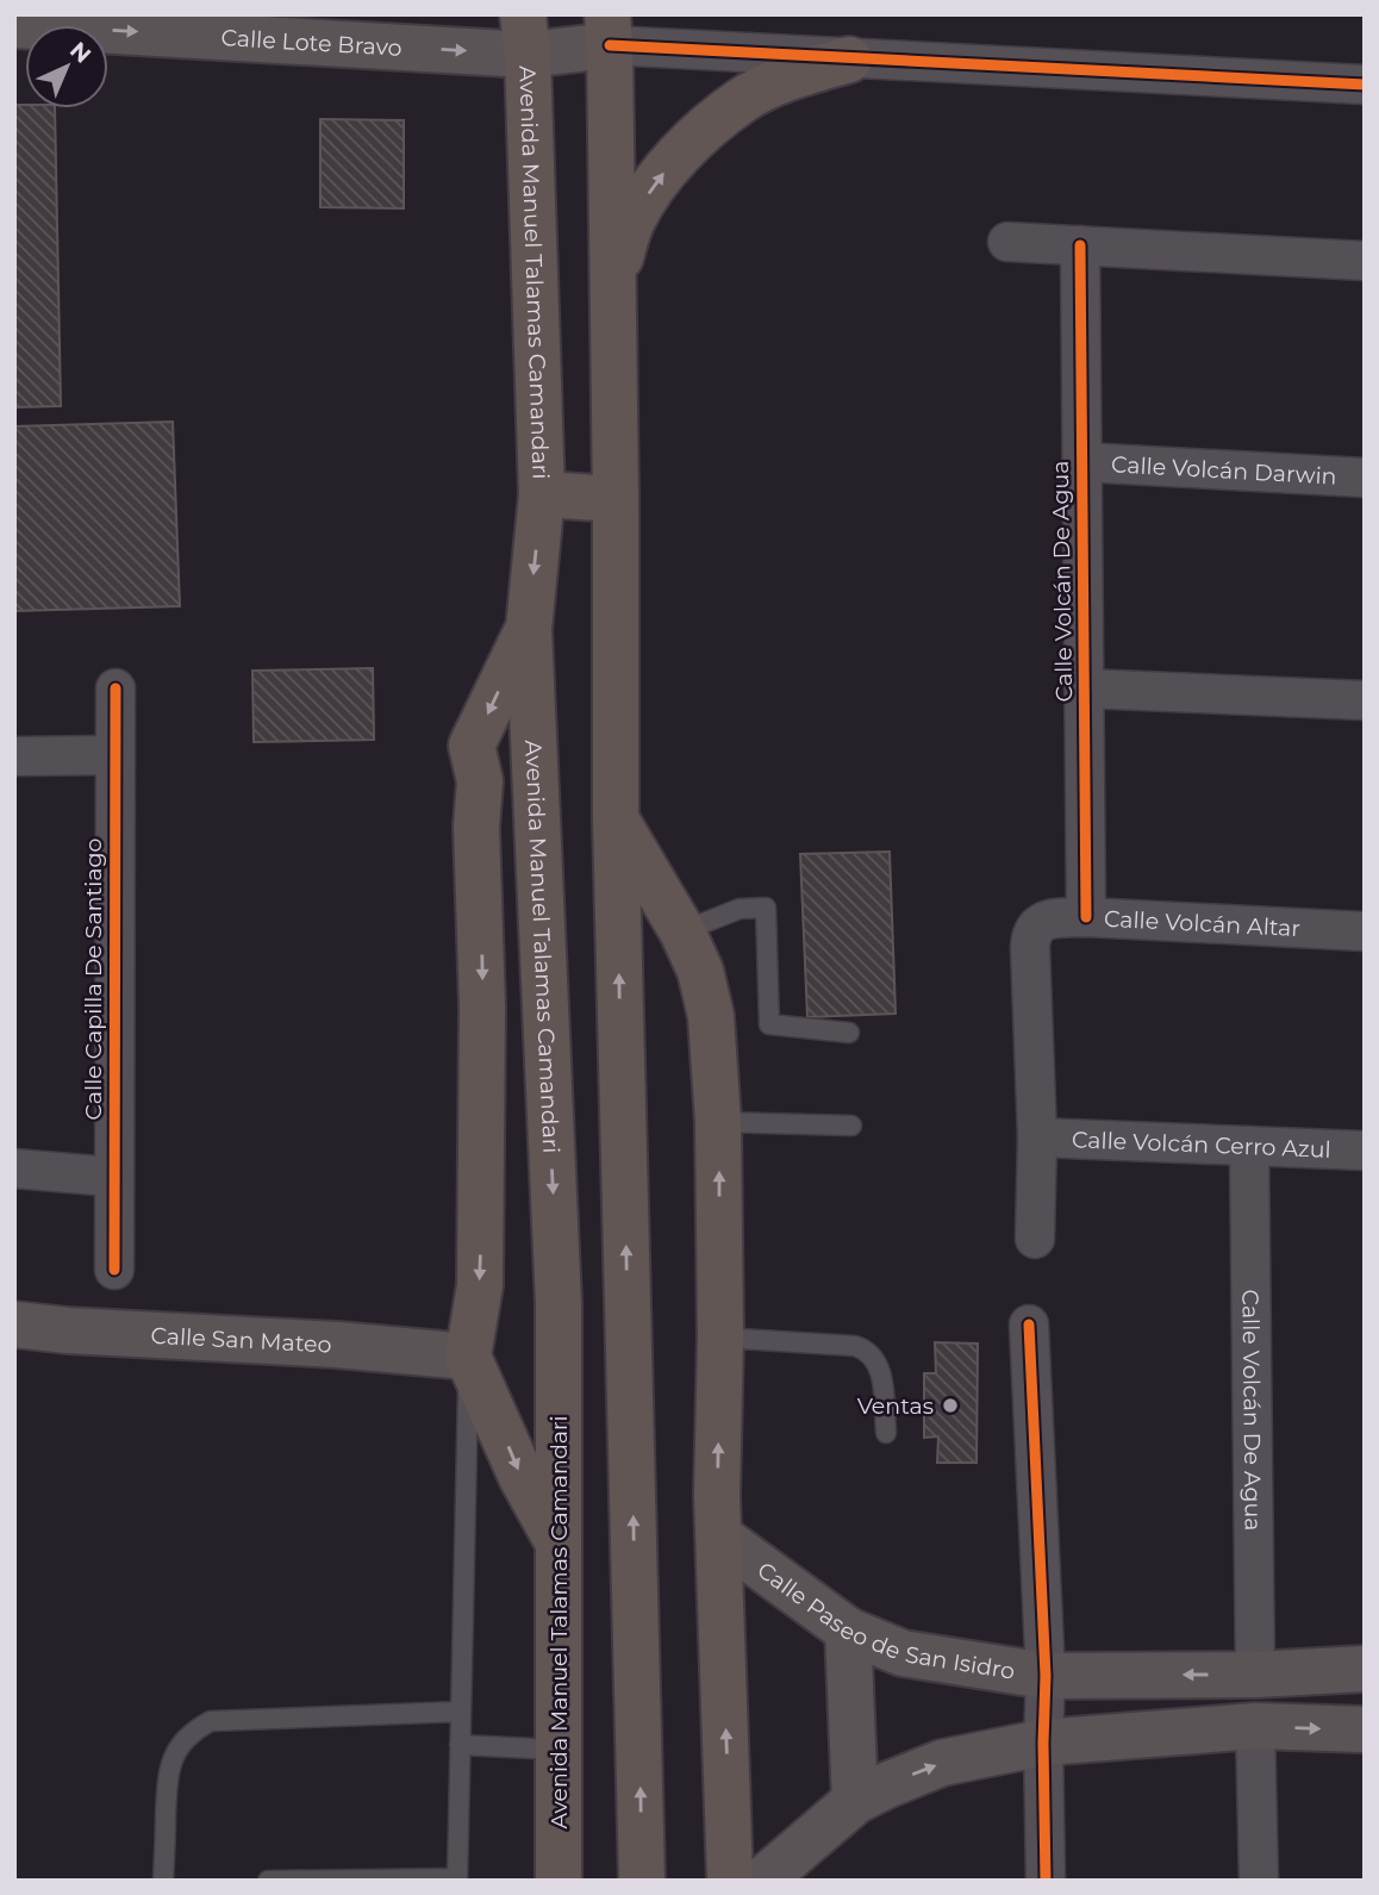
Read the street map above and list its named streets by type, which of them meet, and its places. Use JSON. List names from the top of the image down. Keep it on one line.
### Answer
{"streets":{"main road":["Calle Lote Bravo","Avenida Manuel Talamas Camandari","Calle San Mateo","Calle Paseo de San Isidro"],"street":["Calle Volcán Darwin","Calle Volcán De Agua","Calle Volcán Altar","Calle Capilla De Santiago","Calle Volcán Cerro Azul"]},"crossings":[["Calle Lote Bravo","Avenida Manuel Talamas Camandari"],["Calle Volcán Darwin","Calle Volcán De Agua"],["Calle Volcán De Agua","Calle Volcán Altar"],["Calle Volcán De Agua","Calle Volcán Cerro Azul"],["Calle Volcán De Agua","Calle Paseo de San Isidro"],["Calle Volcán Altar","Calle Volcán Cerro Azul"]],"one_way":["Calle Lote Bravo"],"places":["Ventas"],"north":"top right"}
